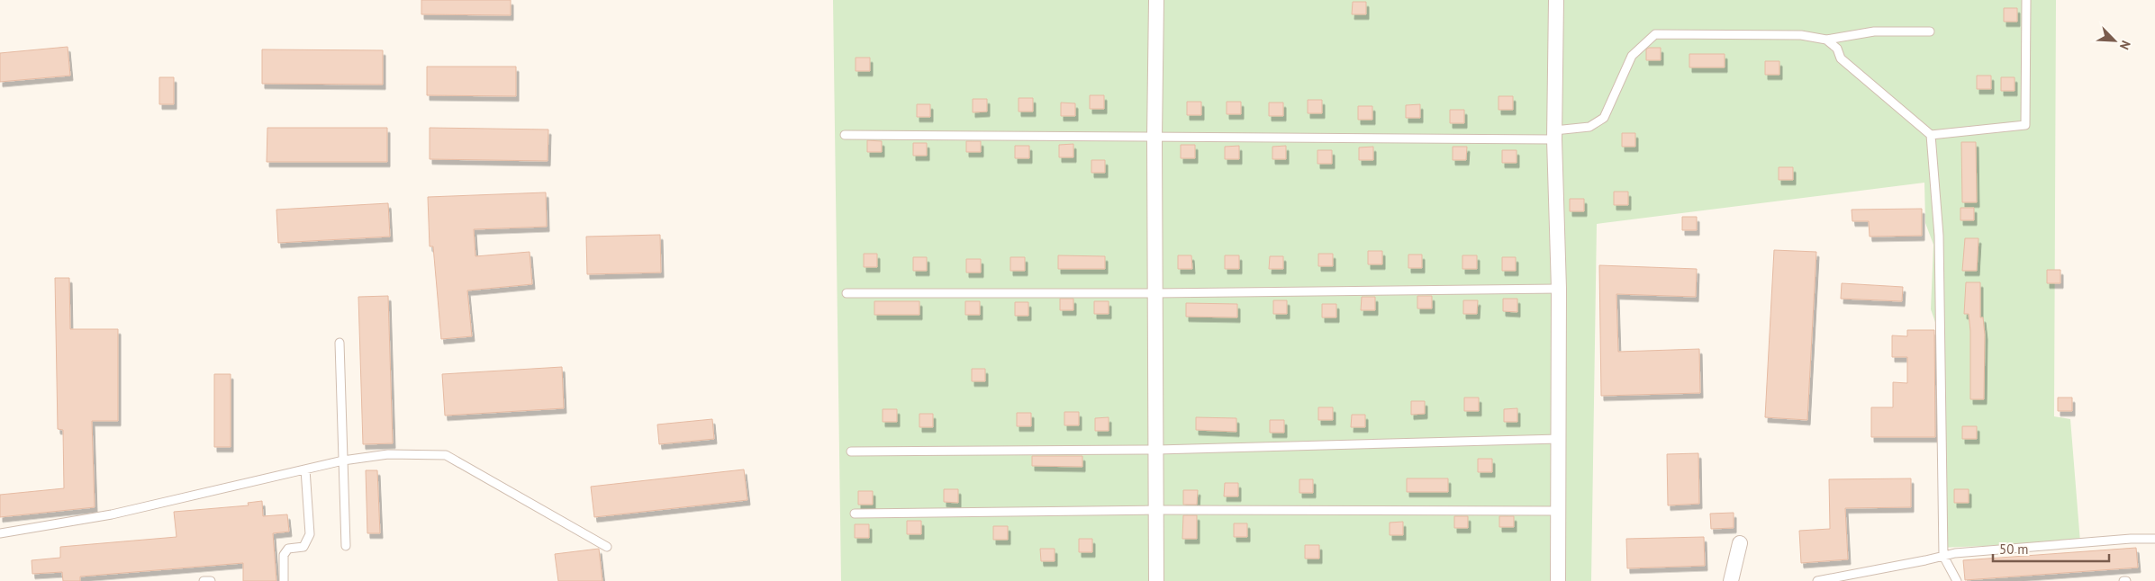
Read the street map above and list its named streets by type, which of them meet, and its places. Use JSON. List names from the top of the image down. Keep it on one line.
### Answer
{"scale_bar":"50 m","north":"bottom right"}
